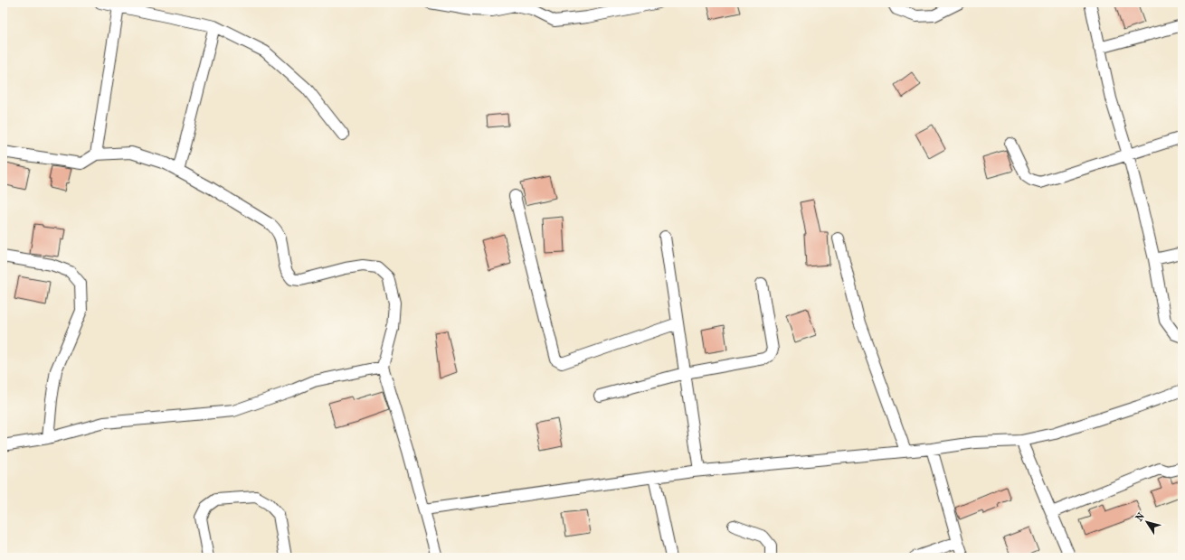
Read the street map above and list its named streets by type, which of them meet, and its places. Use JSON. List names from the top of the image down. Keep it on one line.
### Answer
{"north":"top left"}
